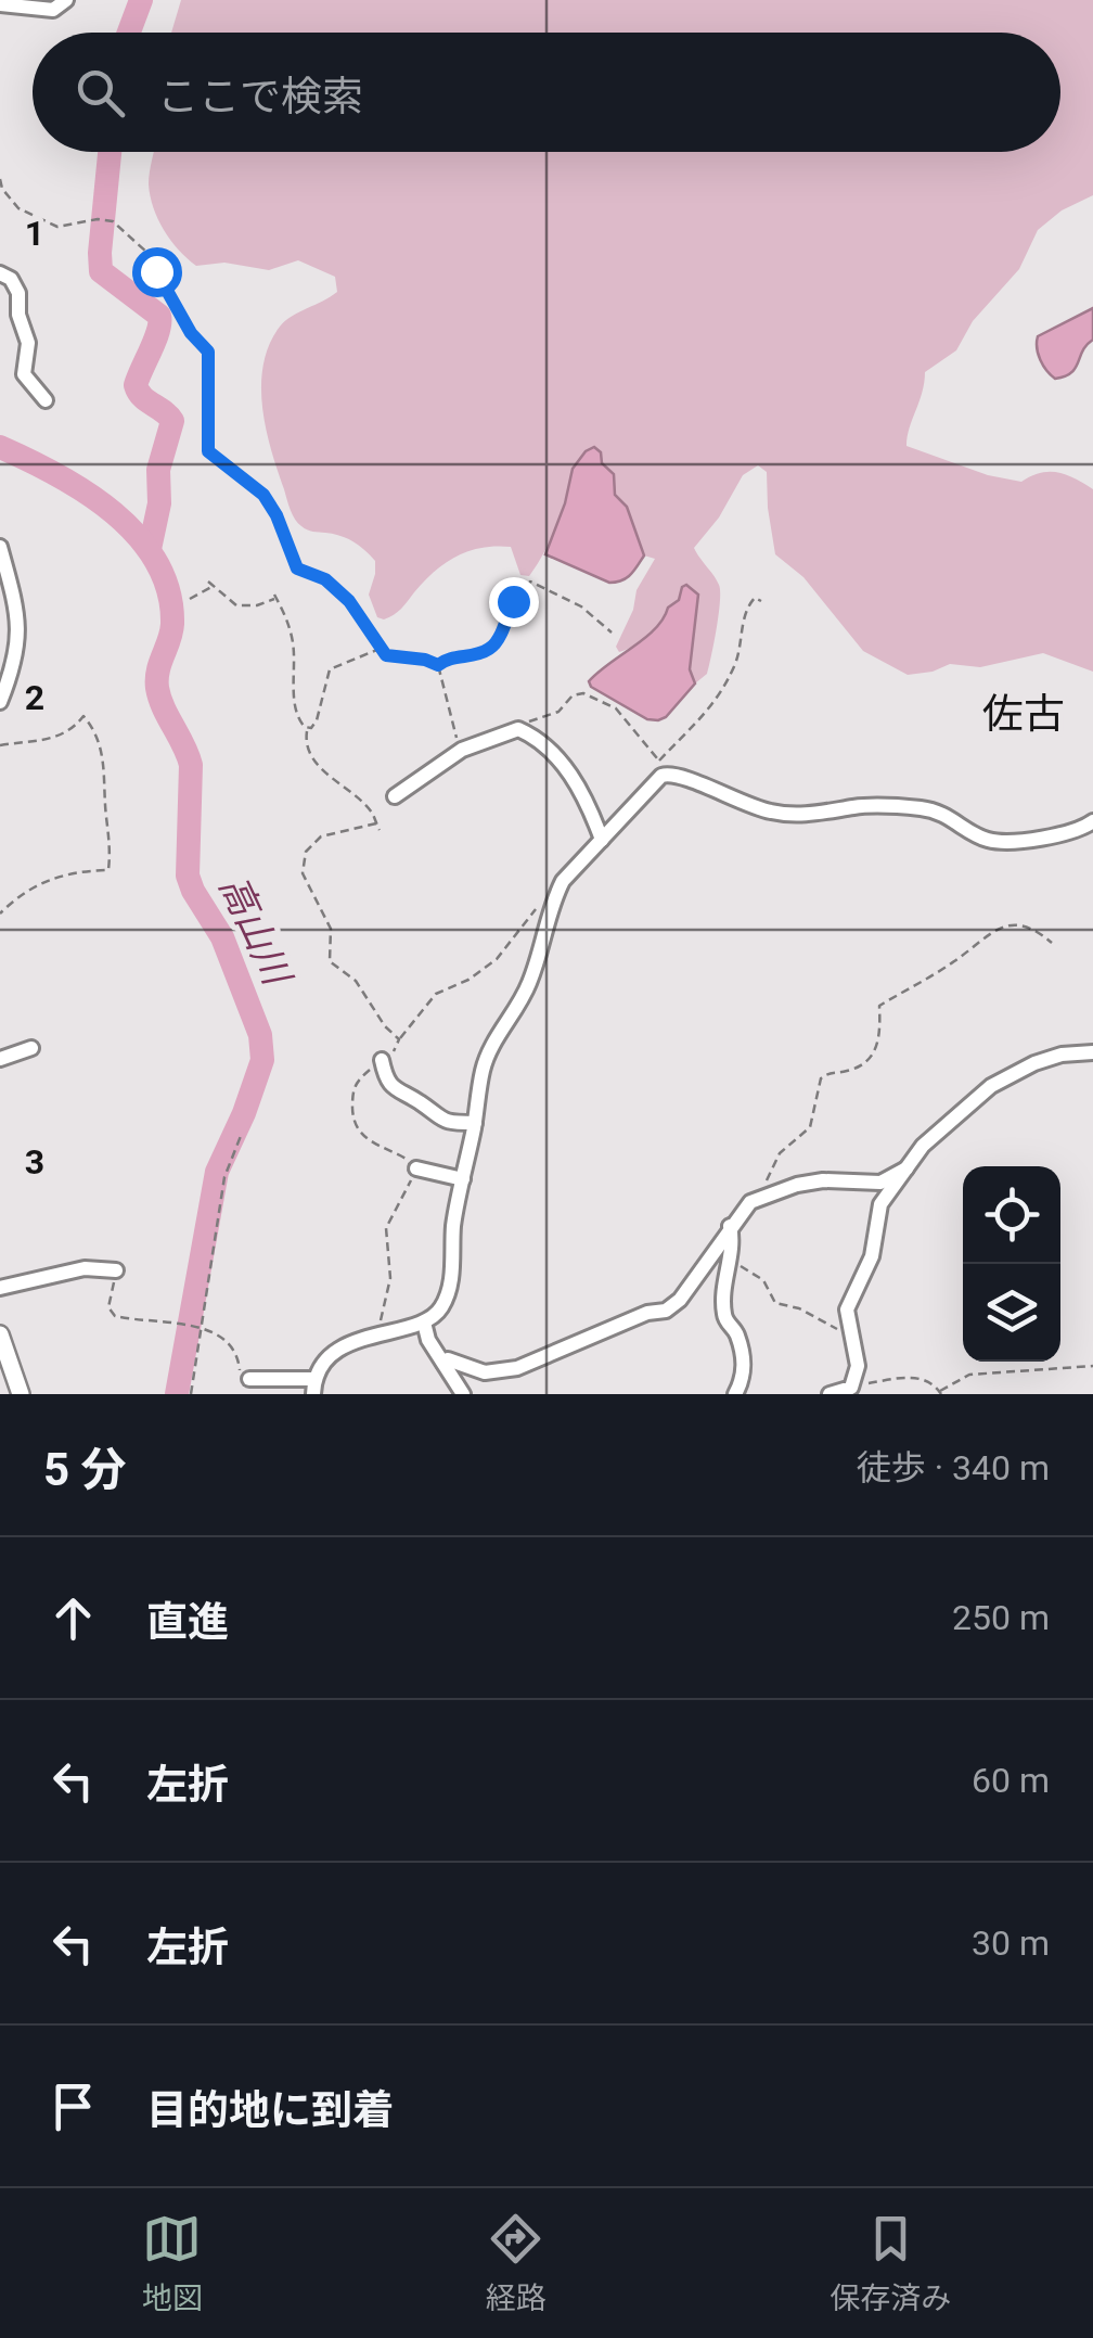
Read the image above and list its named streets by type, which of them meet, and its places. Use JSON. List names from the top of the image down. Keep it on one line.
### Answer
{"districts":["佐古"],"water":["高山川"],"page":{"search":"ここで検索","heading":["5 分","徒歩 · 340 m"],"list":[["直進","250 m"],["左折","60 m"],["左折","30 m"],"目的地に到着"],"nav":["地図","経路","保存済み"]},"grid":{"rows":["1","2","3"]}}
